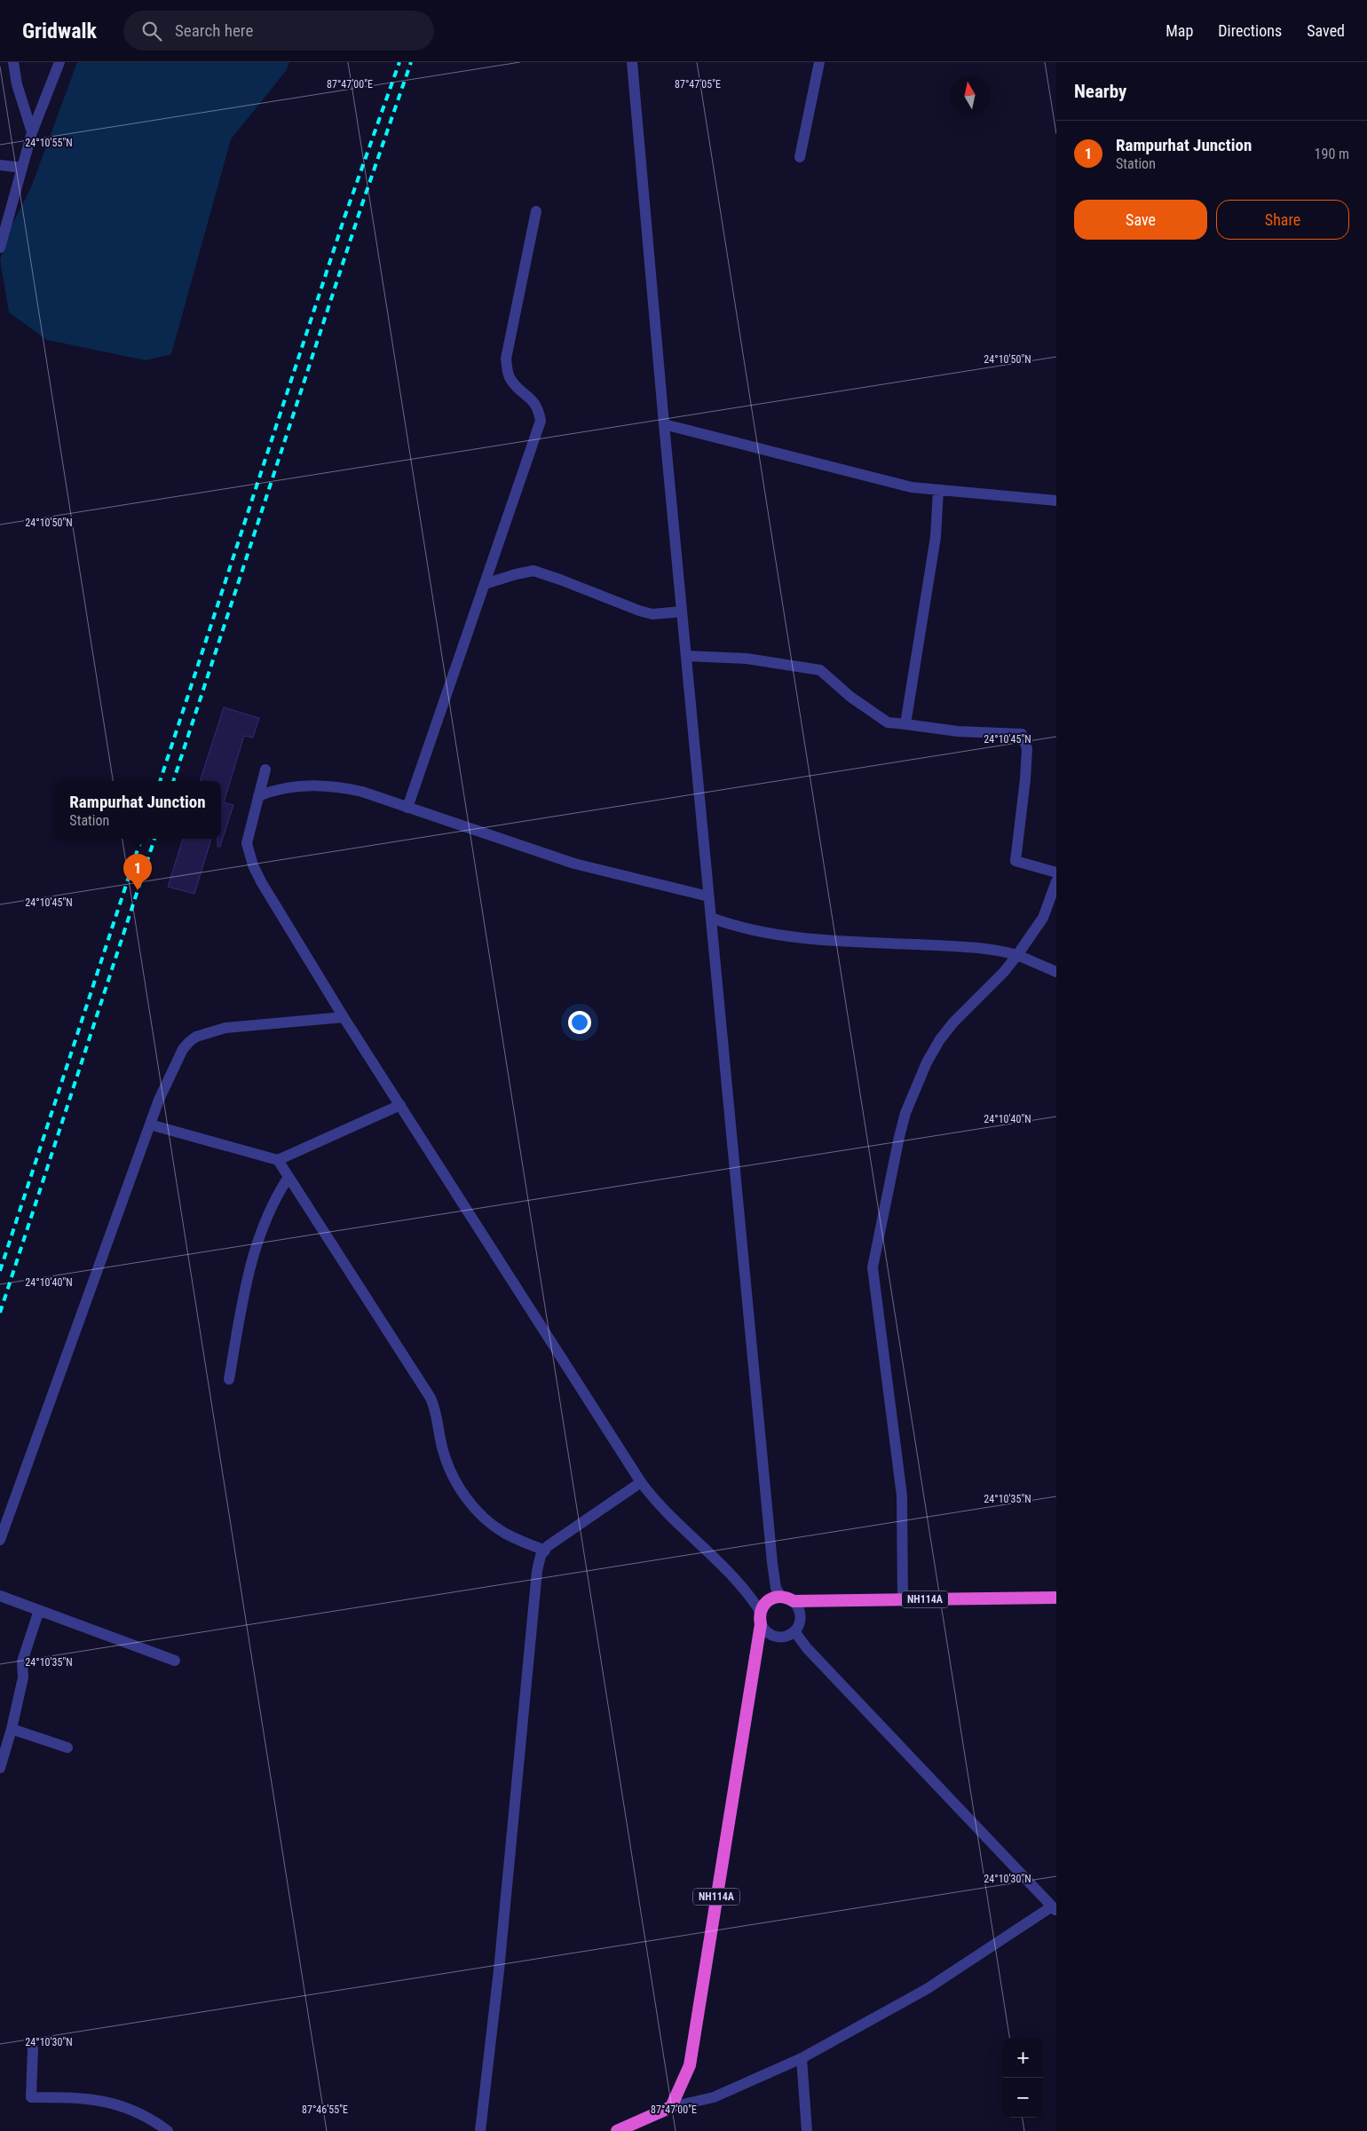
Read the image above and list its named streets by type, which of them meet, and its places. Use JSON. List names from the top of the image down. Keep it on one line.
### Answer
{"streets":{"highway":["NH114A"]},"north":"top","page":{"header":"Gridwalk","search":"Search here","nav":["Map","Directions","Saved"],"heading":"Nearby","list":[{"mark":"1","name":"Rampurhat Junction","note":"Station","value":"190 m"}],"buttons":["Save","Share"],"popup":["Rampurhat Junction","Station"],"pins":"1","map_buttons":["+","−"]},"coordinates":["87°47'00\"E","87°47'05\"E","24°10'55\"N","24°10'50\"N","24°10'45\"N","24°10'40\"N","24°10'35\"N","24°10'30\"N","87°46'55\"E"]}
